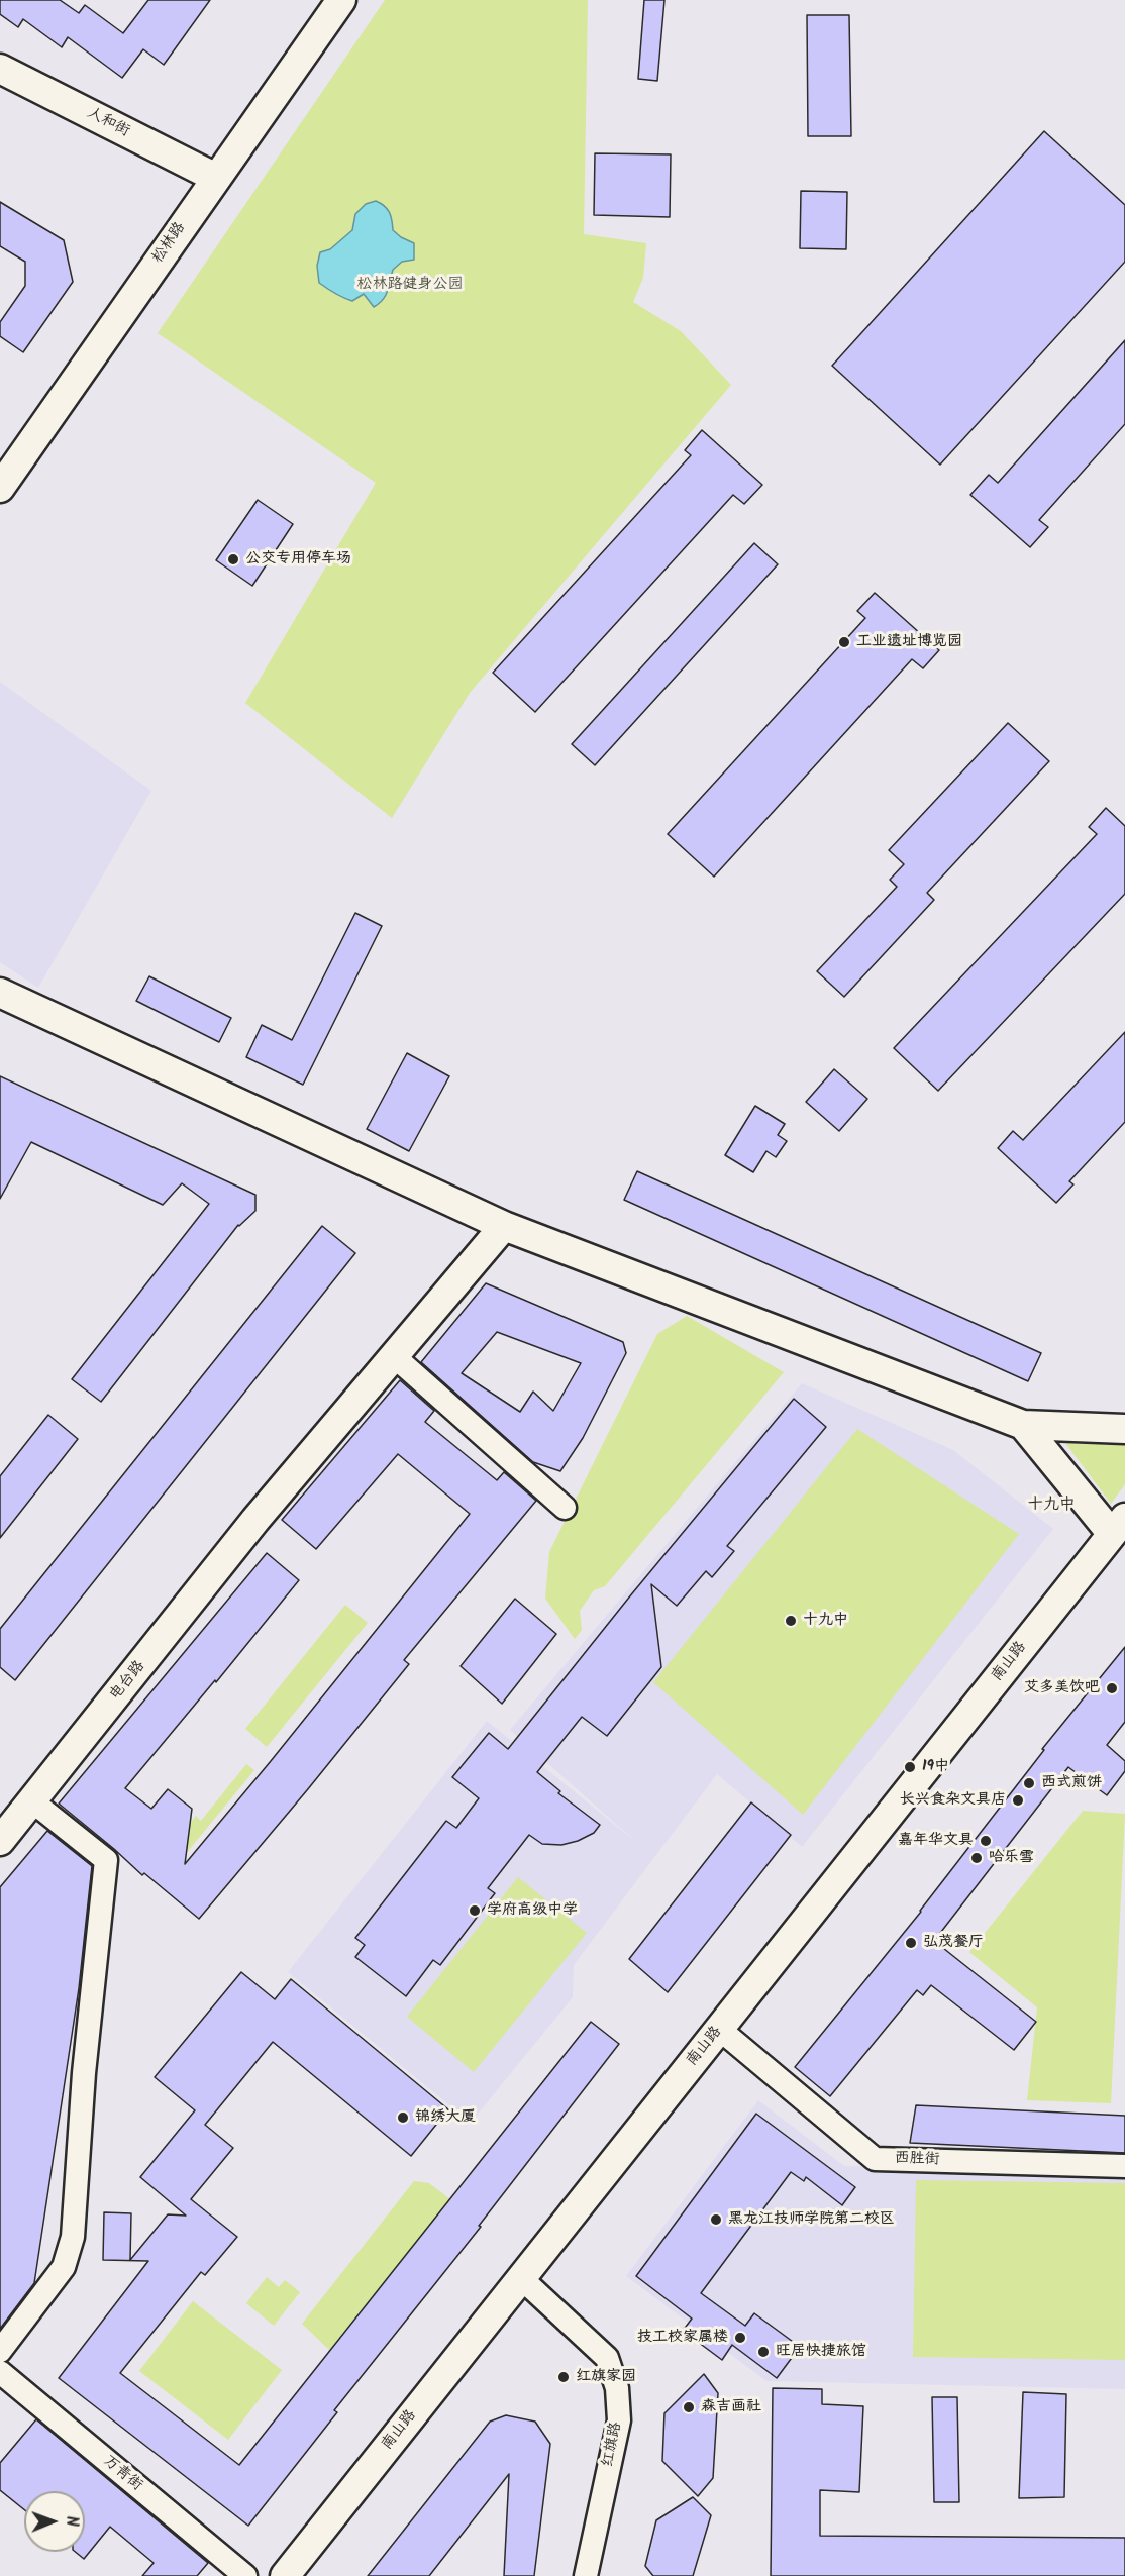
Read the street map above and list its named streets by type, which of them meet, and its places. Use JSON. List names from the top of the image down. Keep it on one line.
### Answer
{"streets":{"street":["人和街","松林路","南山路","电台路","西胜街","红旗路","万青街"]},"crossings":[["人和街","松林路"],["南山路","西胜街"],["南山路","红旗路"]],"districts":["十九中"],"parks":["松林路健身公园"],"places":["公交专用停车场","工业遗址博览园","十九中","艾多美饮吧","19中","西式煎饼","长兴食杂文具店","嘉年华文具","哈乐雪","学府高级中学","弘茂餐厅","锦绣大厦","黑龙江技师学院第二校区","技工校家属楼","旺居快捷旅馆","红旗家园","森吉画社"],"north":"right"}
